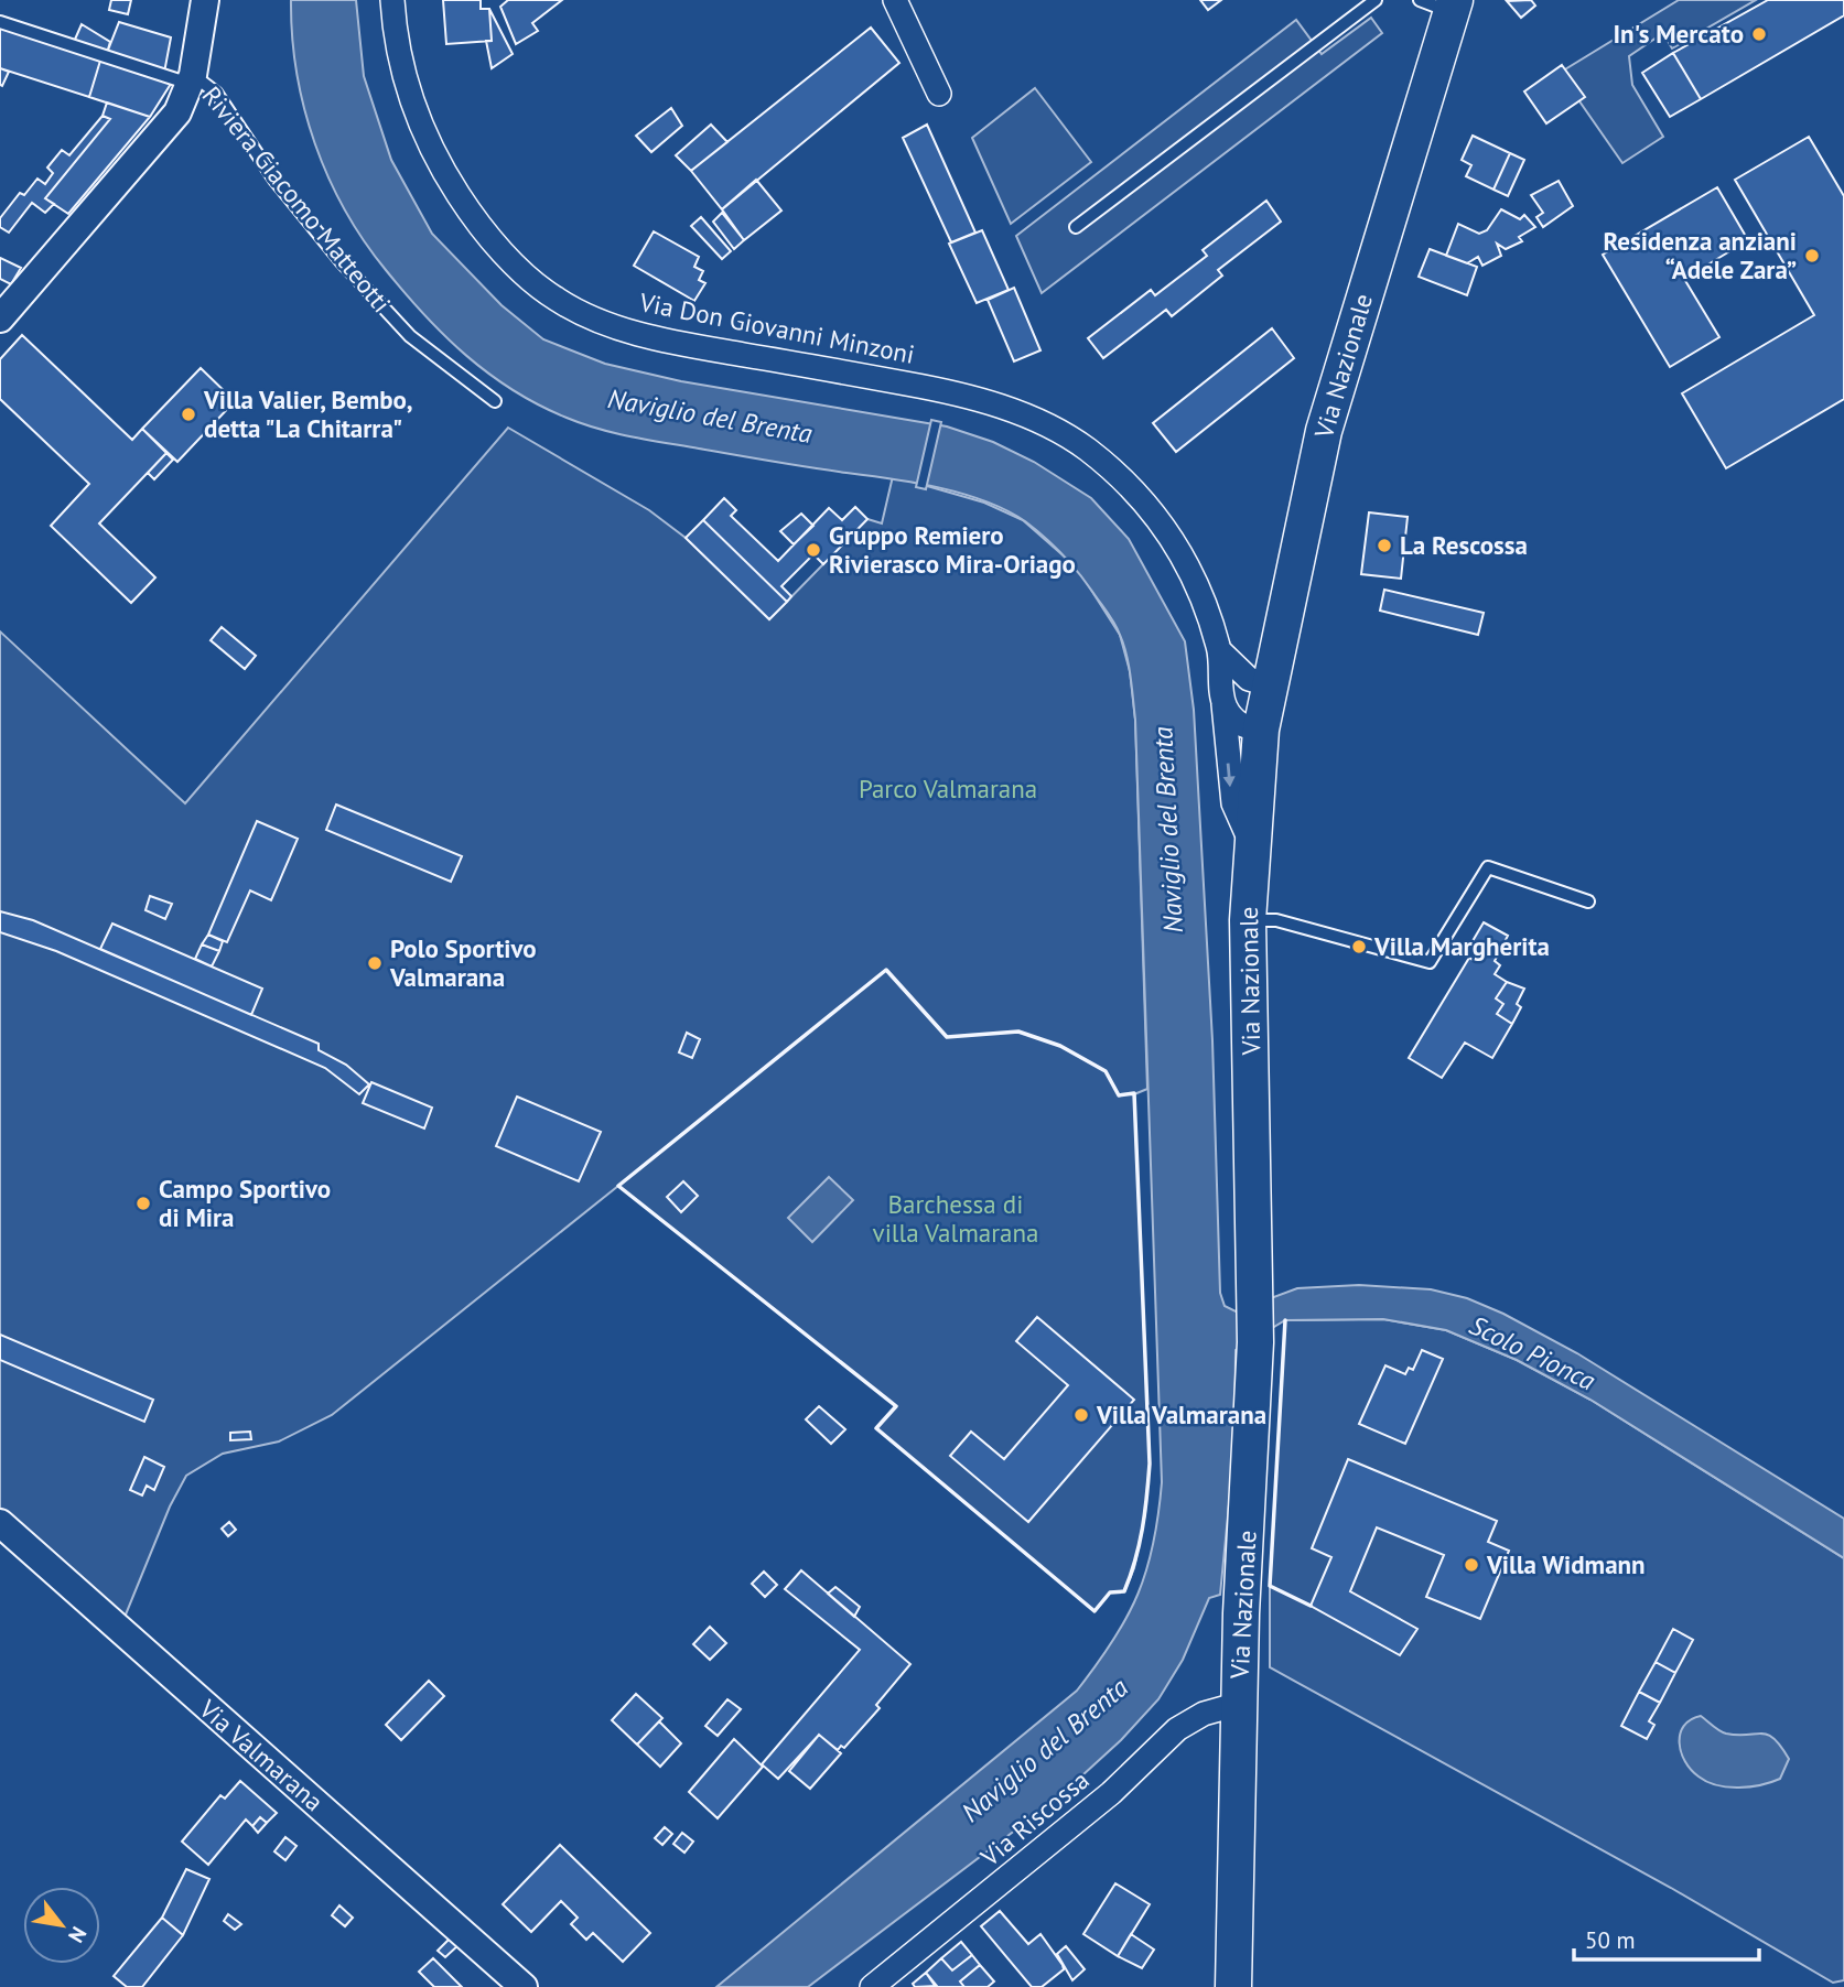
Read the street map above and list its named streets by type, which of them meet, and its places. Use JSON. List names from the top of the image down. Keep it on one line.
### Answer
{"streets":{"main road":["Via Nazionale"],"street":["Riviera Giacomo Matteotti","Via Don Giovanni Minzoni","Via Valmarana","Via Riscossa"]},"crossings":[["Via Don Giovanni Minzoni","Via Nazionale"],["Via Nazionale","Via Riscossa"]],"water":["Naviglio del Brenta","Scolo Pionca"],"parks":["Parco Valmarana","Barchessa di villa Valmarana"],"places":["In's Mercato","Residenza anziani “Adele Zara”","Villa Valier, Bembo, detta \"La Chitarra\"","La Rescossa","Gruppo Remiero Rivierasco Mira-Oriago","Villa Margherita","Polo Sportivo Valmarana","Campo Sportivo di Mira","Villa Valmarana","Villa Widmann"],"scale_bar":"50 m","north":"bottom right"}
